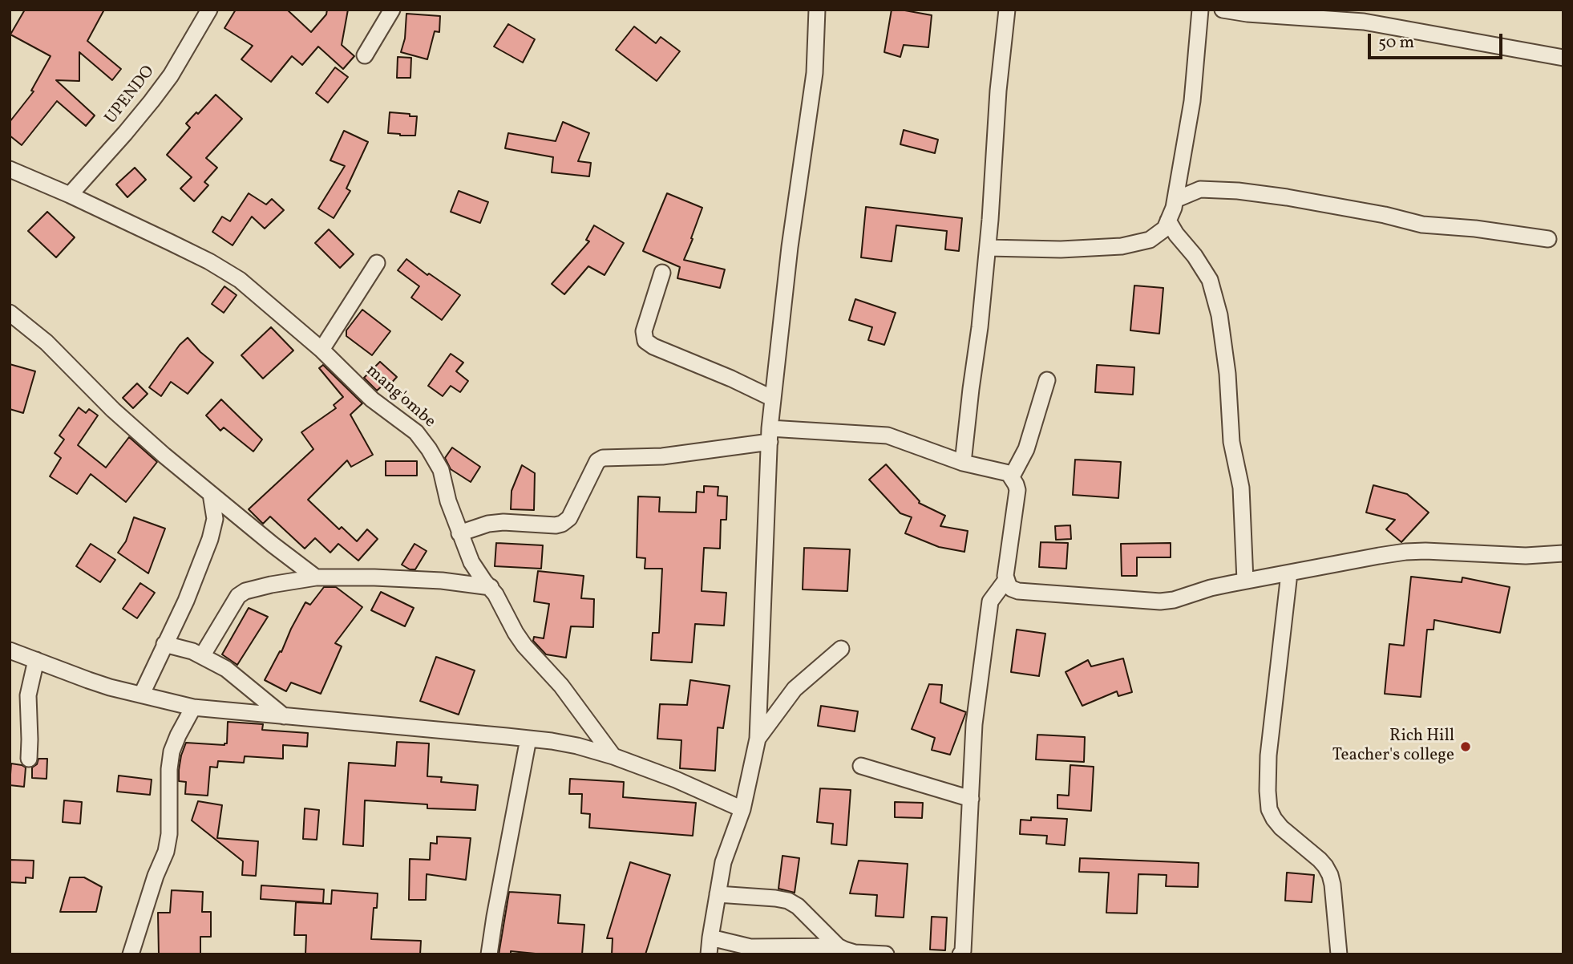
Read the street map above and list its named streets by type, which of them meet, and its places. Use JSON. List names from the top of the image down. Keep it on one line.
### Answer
{"streets":{"street":["UPENDO","mang'ombe"]},"crossings":[["UPENDO","mang'ombe"]],"places":["Rich Hill Teacher's college"],"scale_bar":"50 m"}
